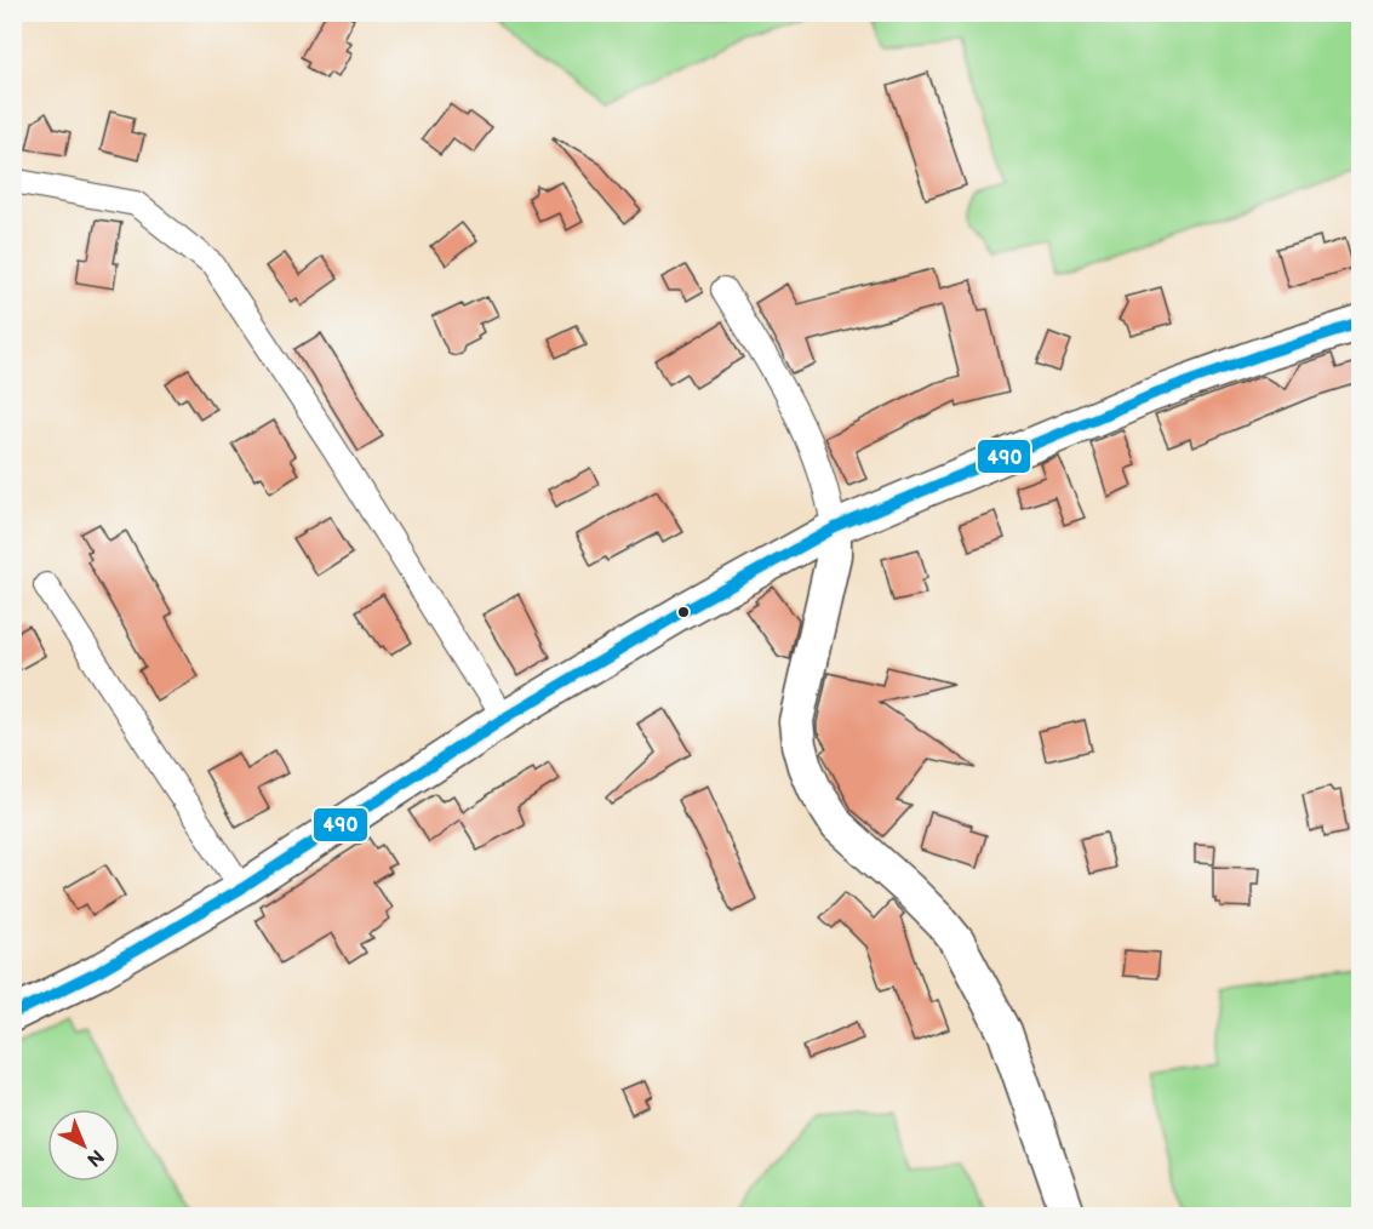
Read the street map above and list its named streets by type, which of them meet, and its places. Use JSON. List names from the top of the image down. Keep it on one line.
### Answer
{"lines":["transit line 490"],"north":"bottom right"}
